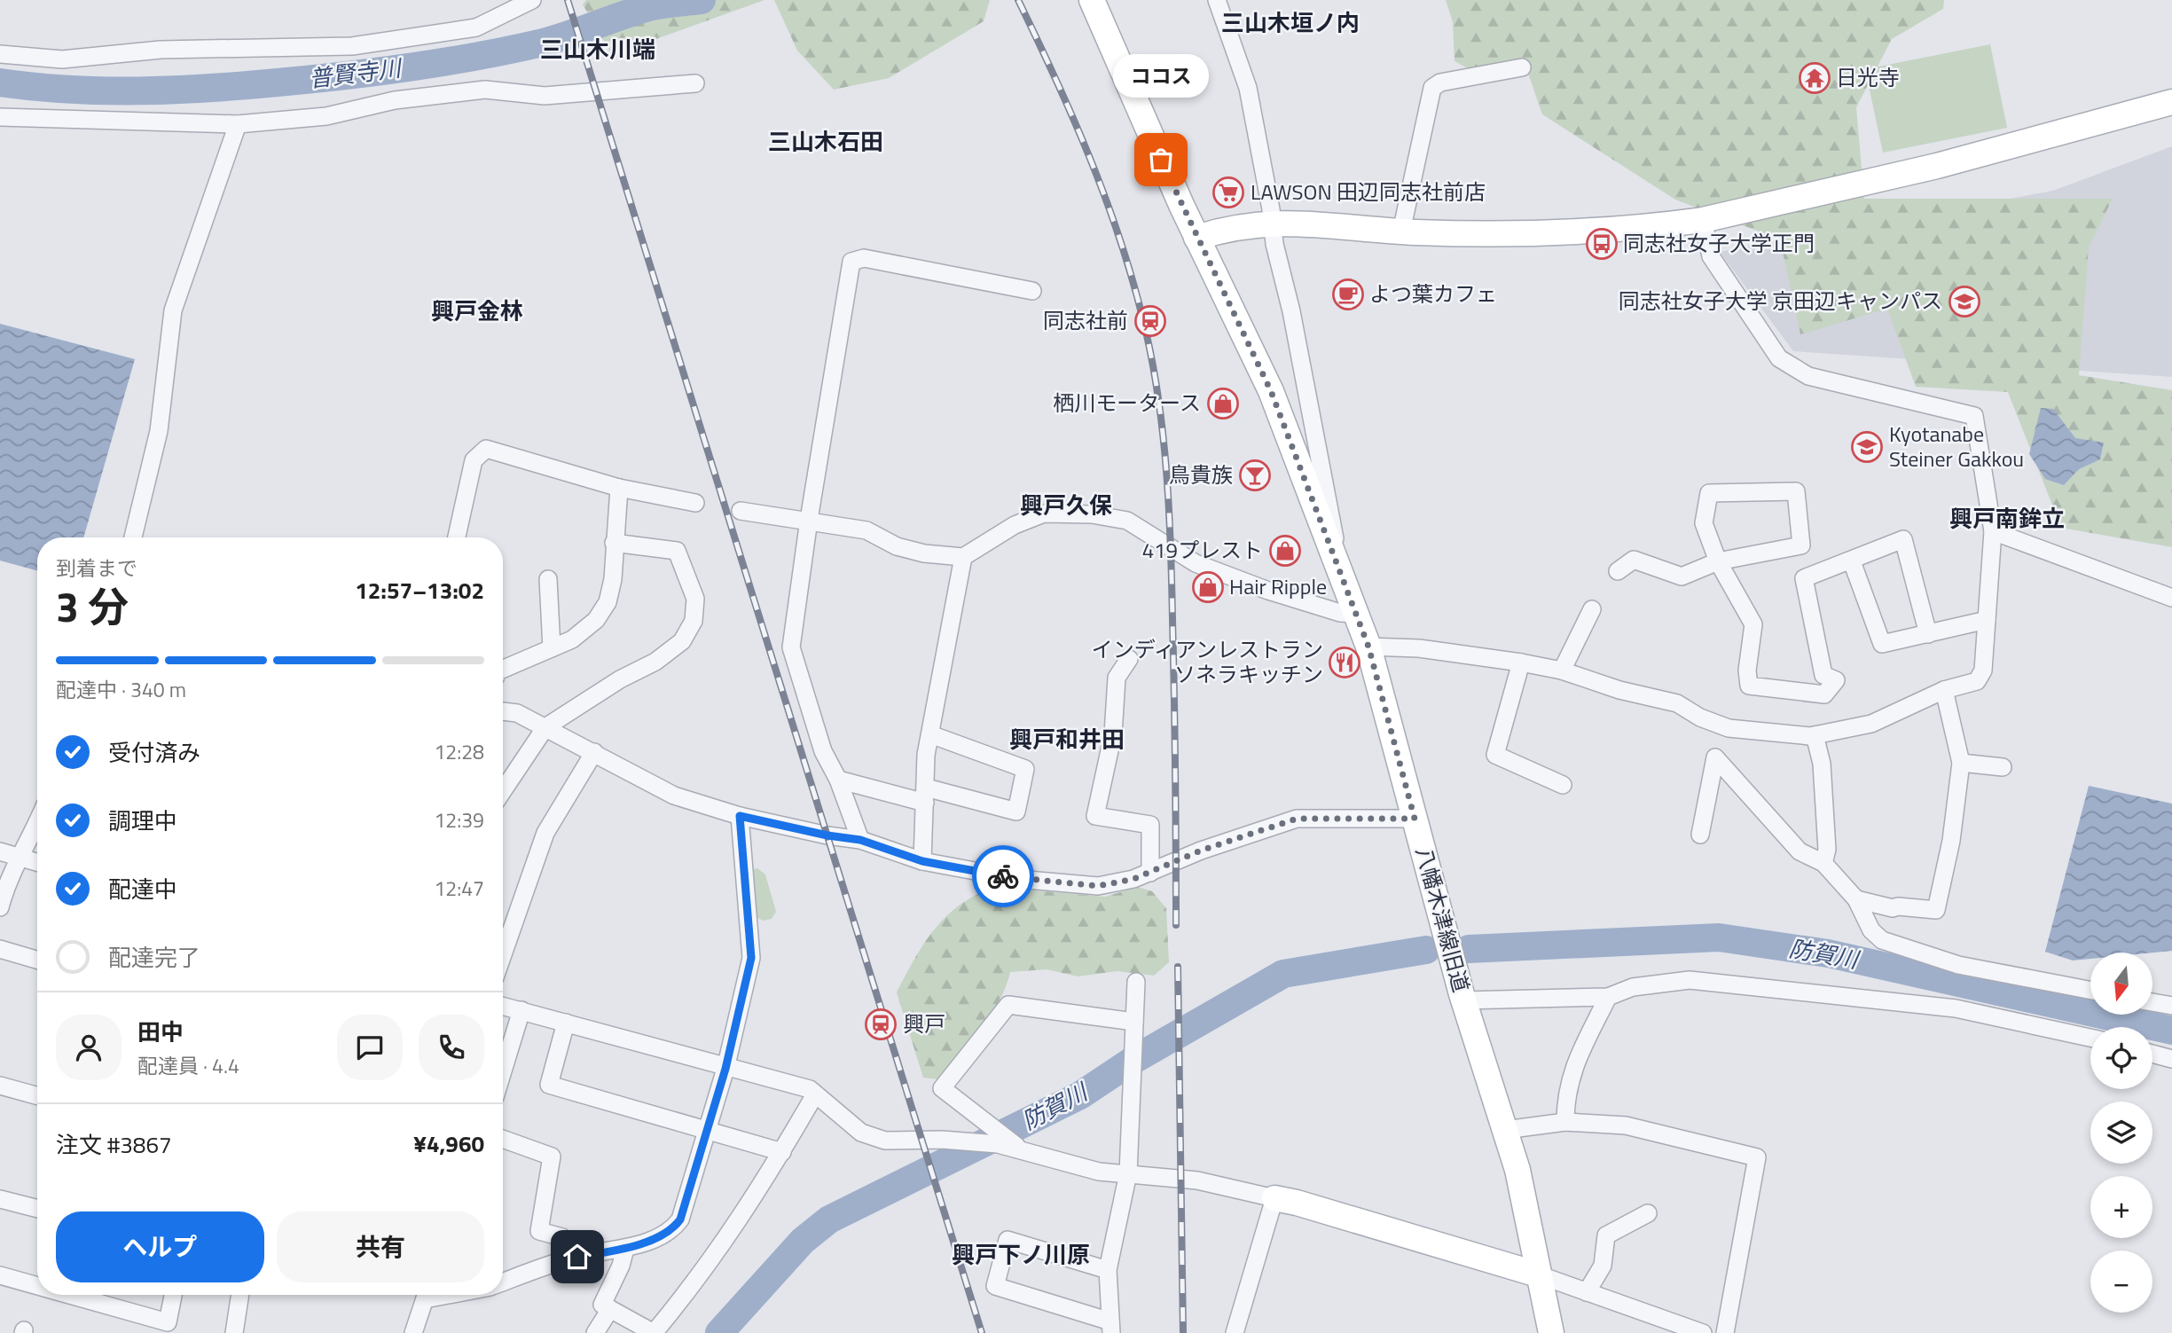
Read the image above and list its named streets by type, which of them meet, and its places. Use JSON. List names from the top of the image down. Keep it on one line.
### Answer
{"streets":{"street":["八幡木津線旧道"]},"districts":["三山木垣ノ内","三山木川端","三山木石田","興戸金林","興戸久保","興戸南鉾立","興戸和井田","興戸下ノ川原"],"water":["普賢寺川","防賀川"],"places":{"temple":["日光寺"],"other":["ココス"],"supermarket":["LAWSON 田辺同志社前店"],"bus stop":["同志社女子大学正門"],"cafe":["よつ葉カフェ"],"school or university":["同志社女子大学 京田辺キャンパス","Kyotanabe Steiner Gakkou"],"station":["同志社前","興戸"],"shop":["栖川モータース","419プレスト","Hair Ripple"],"bar":["鳥貴族"],"restaurant":["インディアンレストラン ソネラキッチン"]},"north":"bottom","page":{"bubble":"ココス","heading":["3 分","到着まで","12:57–13:02"],"panel":["田中","配達員 · 4.4","注文 #3867","¥4,960"],"bar":"配達中 · 340 m","list":[["受付済み","12:28"],["調理中","12:39"],["配達中","12:47"],"配達完了"],"map_buttons":["+","−"],"buttons":["ヘルプ","共有"]}}
